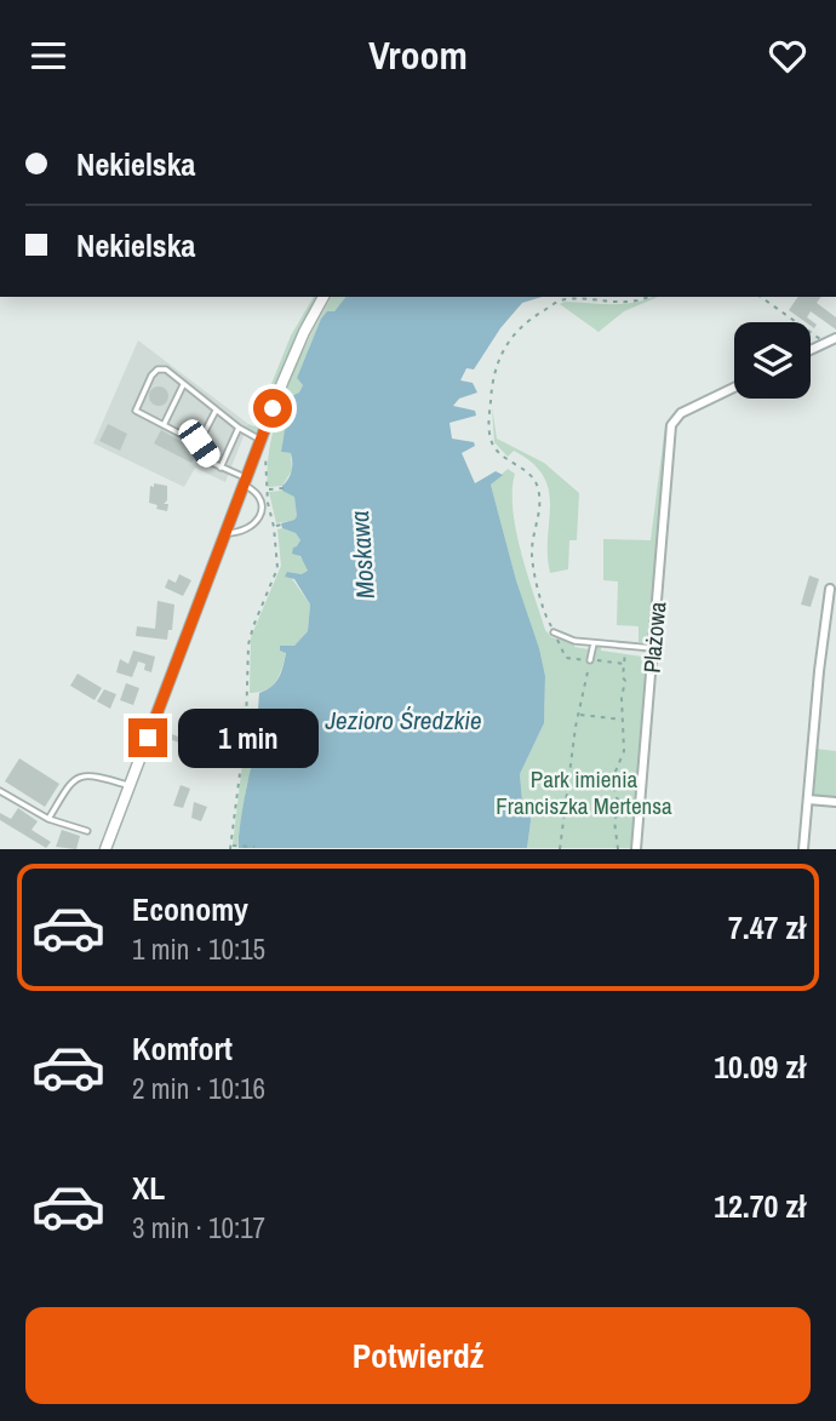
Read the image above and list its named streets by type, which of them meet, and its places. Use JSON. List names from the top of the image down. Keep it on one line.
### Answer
{"streets":{"street":["Plażowa"]},"water":["Moskawa","Jezioro Średzkie"],"parks":["Park imienia Franciszka Mertensa"],"page":{"header":"Vroom","banner":["Nekielska","Nekielska"],"bubble":"1 min","list":[{"name":"Economy","note":"1 min · 10:15","value":"7.47 zł"},{"name":"Komfort","note":"2 min · 10:16","value":"10.09 zł"},{"name":"XL","note":"3 min · 10:17","value":"12.70 zł"}],"buttons":"Potwierdź"}}
